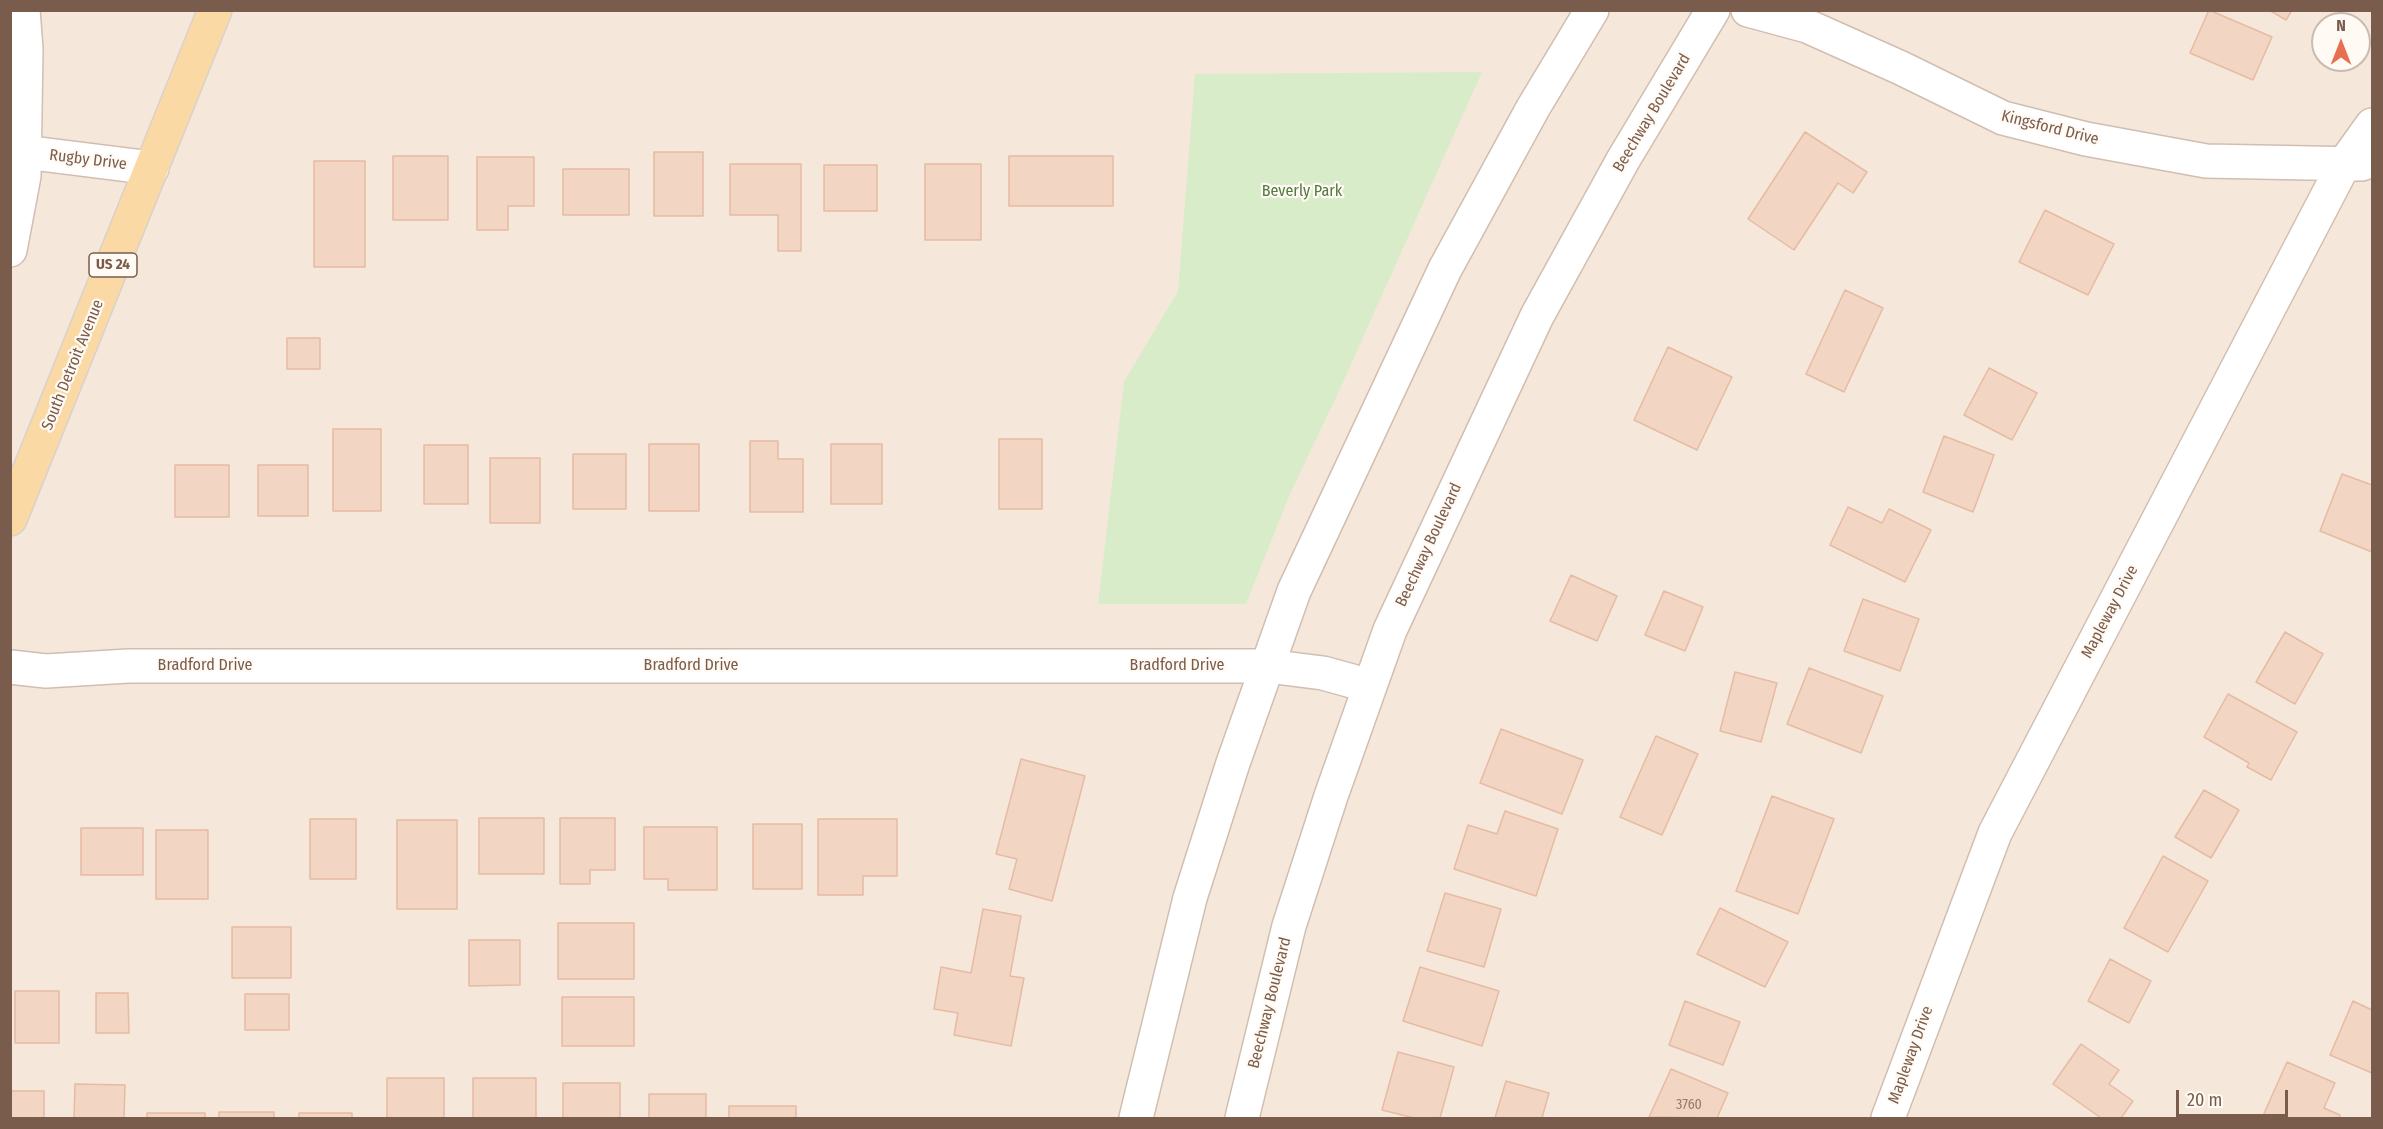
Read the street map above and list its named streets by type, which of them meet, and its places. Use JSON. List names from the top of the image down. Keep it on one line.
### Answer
{"streets":{"main road":["US 24","South Detroit Avenue"],"street":["Beechway Boulevard","Kingsford Drive","Rugby Drive","Mapleway Drive","Bradford Drive"]},"crossings":[["Beechway Boulevard","Bradford Drive"],["Kingsford Drive","Mapleway Drive"],["Rugby Drive","South Detroit Avenue"]],"parks":["Beverly Park"],"house_numbers":["3760"],"scale_bar":"20 m","north":"top"}
